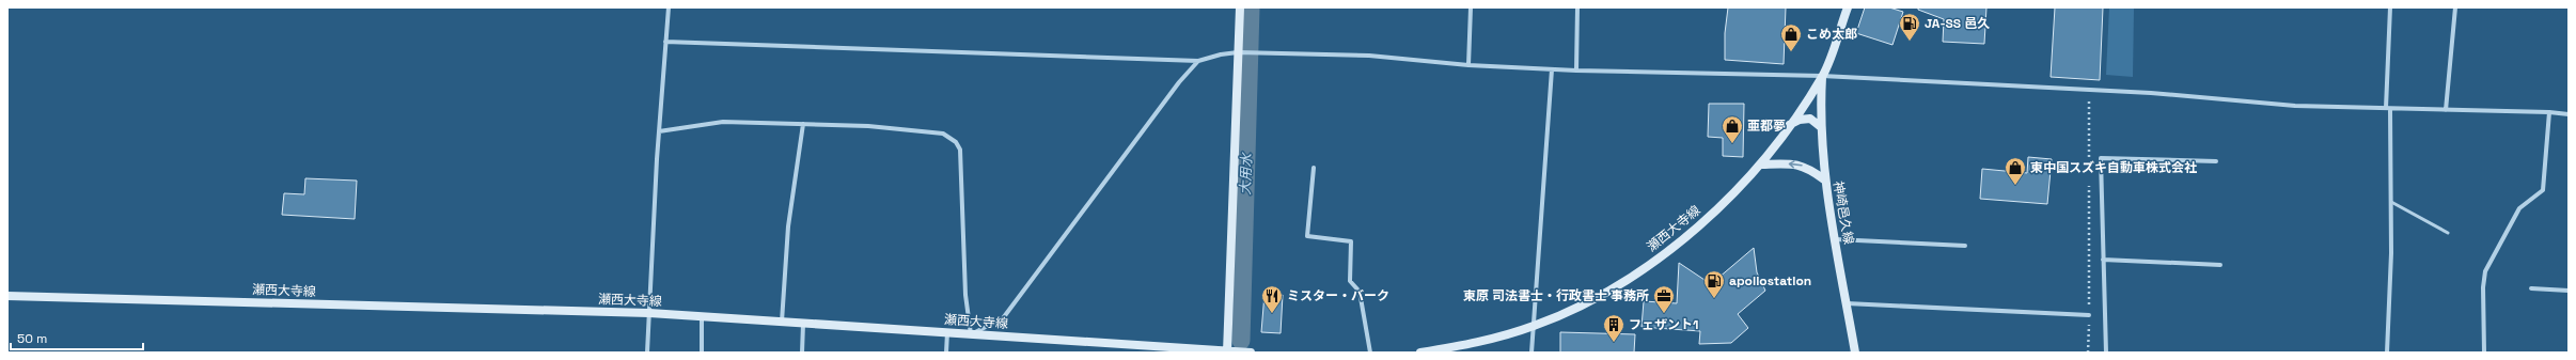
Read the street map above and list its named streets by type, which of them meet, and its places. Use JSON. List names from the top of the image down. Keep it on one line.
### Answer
{"streets":{"main road":["神崎邑久線","瀬西大寺線"]},"crossings":[["神崎邑久線","瀬西大寺線"]],"water":["大用水"],"places":{"fuel station":["JA-SS 邑久","apollostation"],"shop":["こめ太郎","亜都夢","東中国スズキ自動車株式会社"],"restaurant":["ミスター・バーク"],"office":["東原 司法書士・行政書士 事務所"],"building":["フェザント1"]},"scale_bar":"50 m"}
